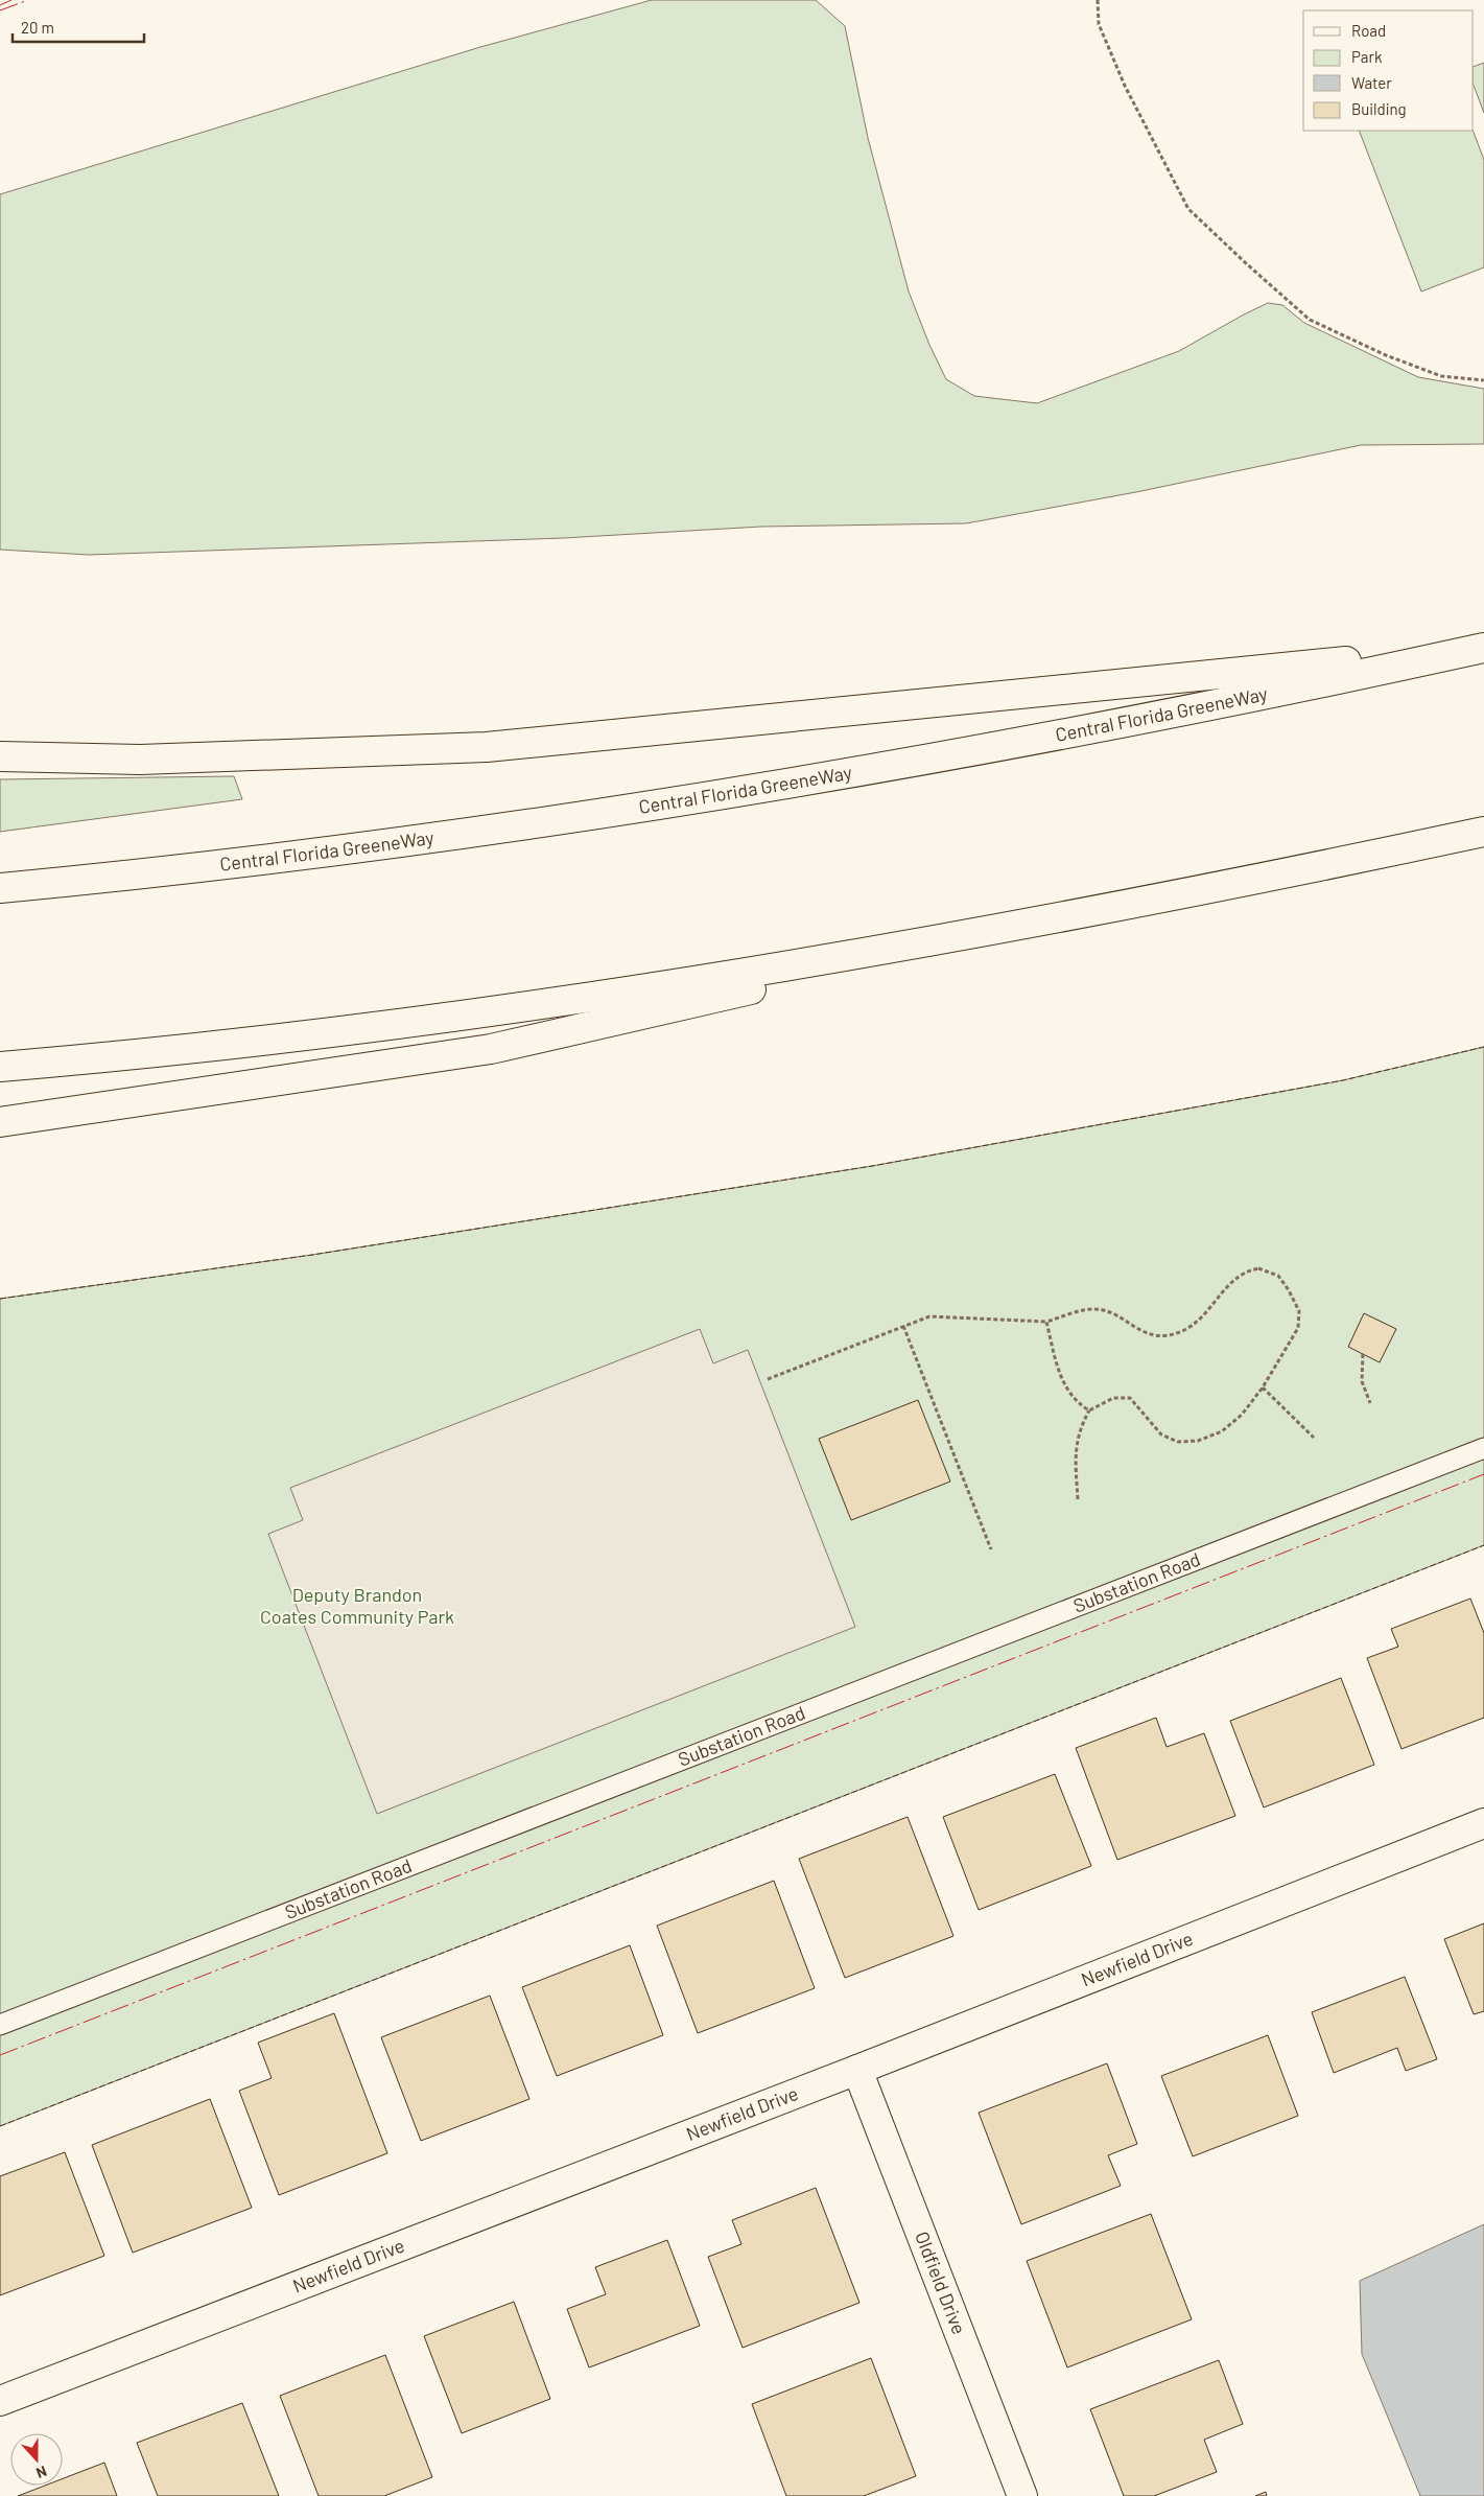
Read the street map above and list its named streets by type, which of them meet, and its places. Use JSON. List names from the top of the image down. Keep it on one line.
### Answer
{"streets":{"main road":["Central Florida GreeneWay","Newfield Drive","Oldfield Drive"],"lane":["Substation Road"]},"crossings":[["Newfield Drive","Oldfield Drive"]],"parks":["Deputy Brandon Coates Community Park"],"legend":["Road","Park","Water","Building"],"scale_bar":"20 m","north":"bottom"}
